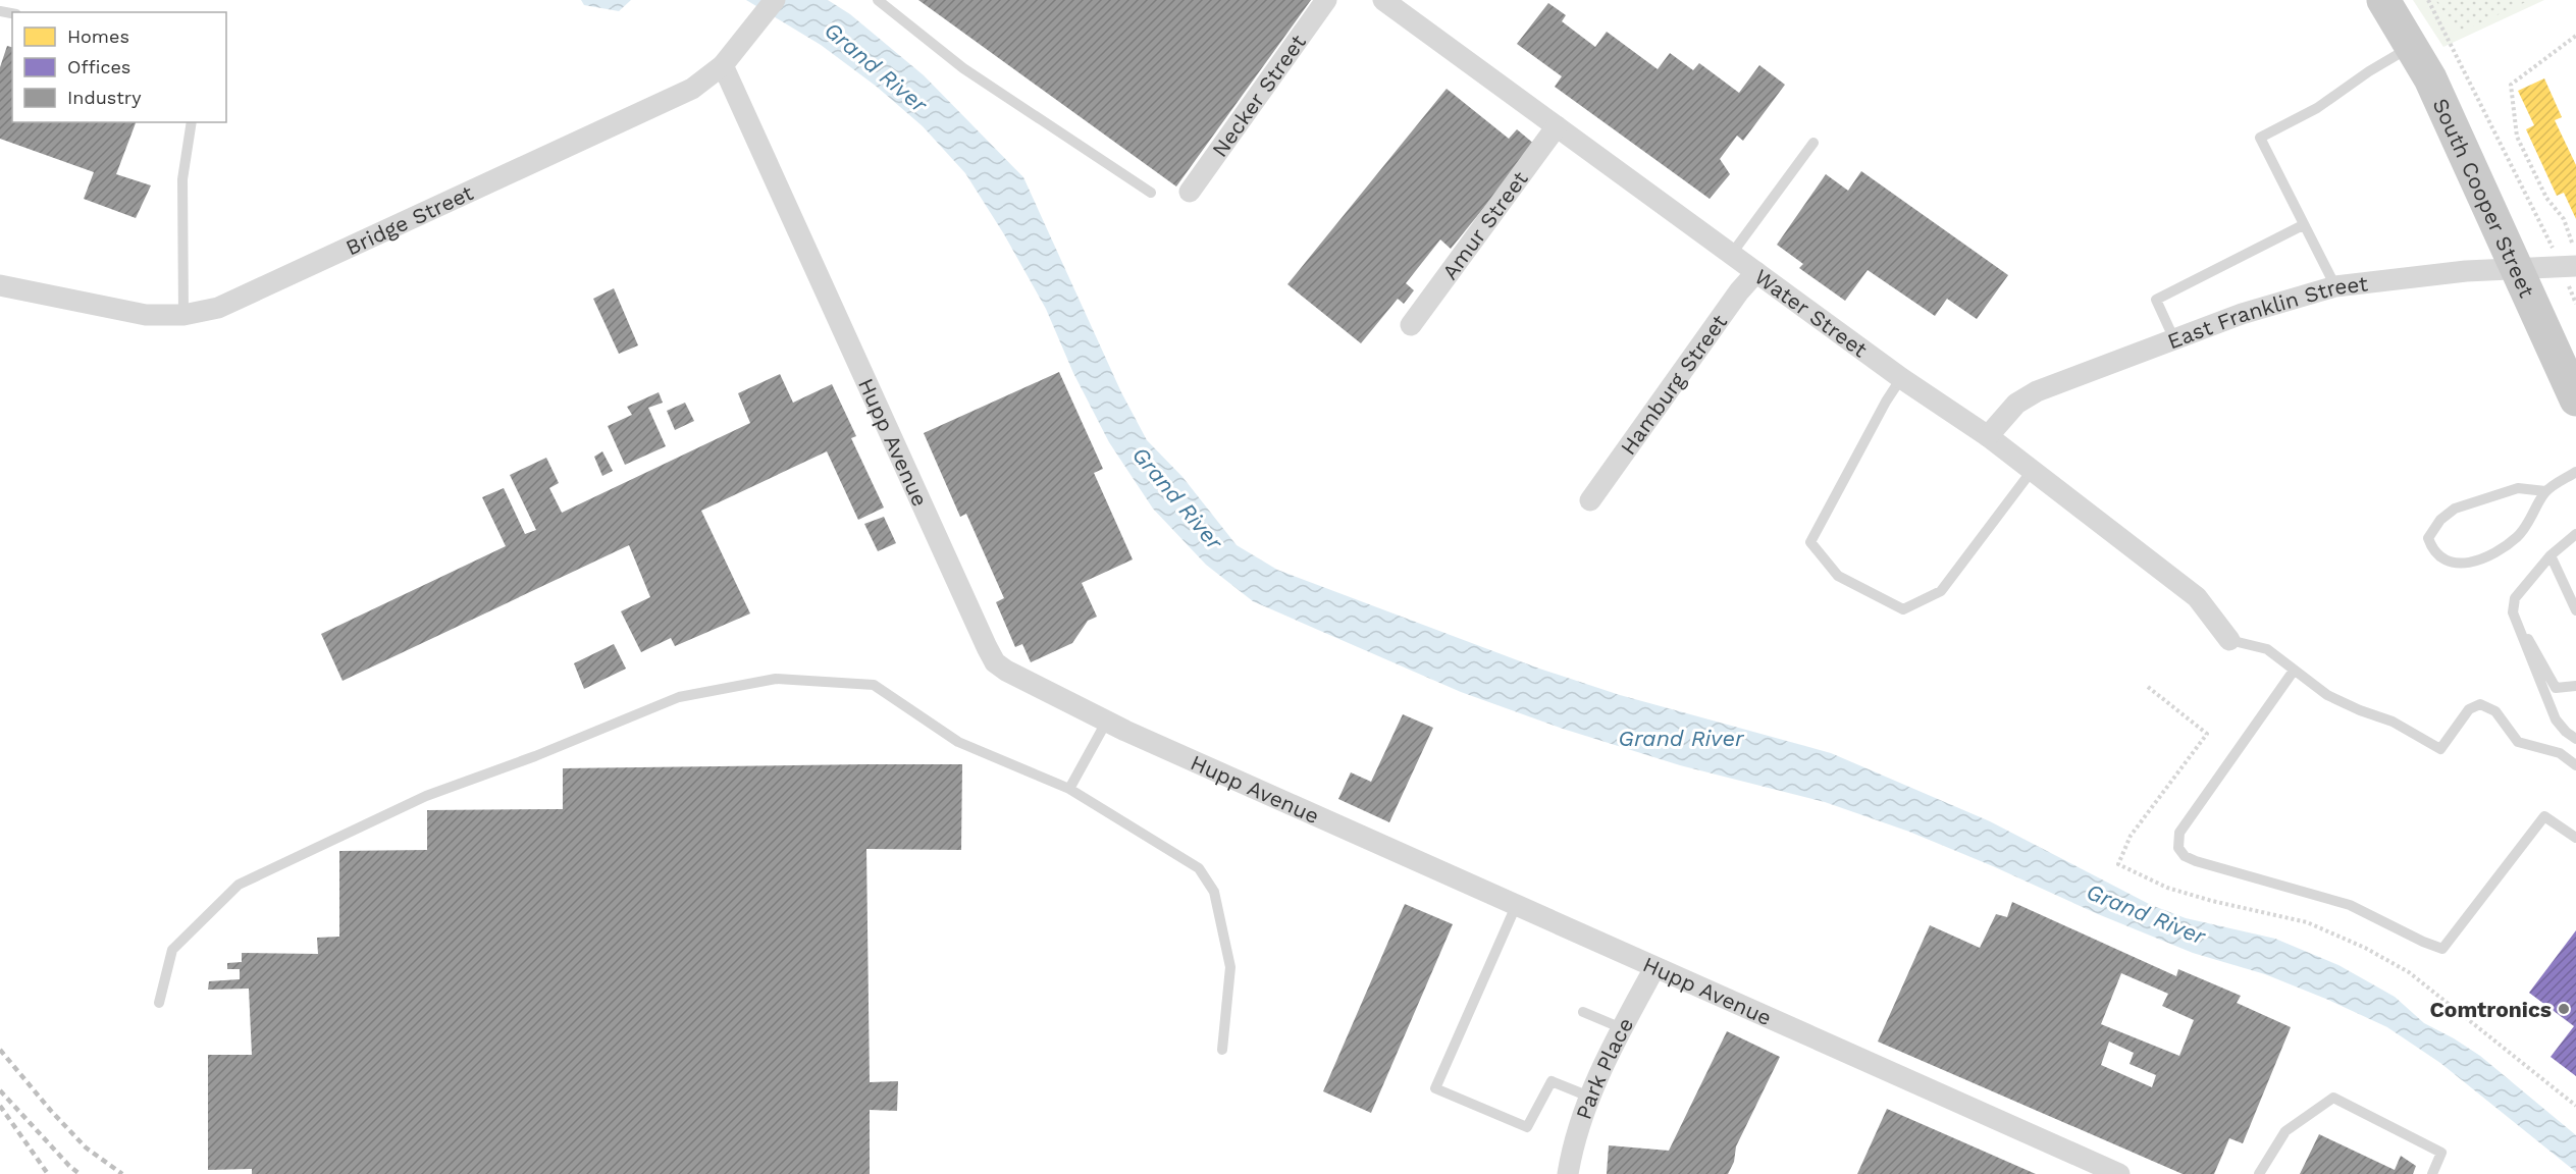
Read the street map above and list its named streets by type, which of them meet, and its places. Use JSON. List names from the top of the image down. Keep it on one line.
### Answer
{"streets":{"main road":["South Cooper Street"],"street":["Necker Street","Bridge Street","Amur Street","East Franklin Street","Water Street","Hamburg Street","Hupp Avenue","Park Place"]},"crossings":[["South Cooper Street","East Franklin Street"],["Bridge Street","Hupp Avenue"],["Amur Street","Water Street"],["East Franklin Street","Water Street"],["Water Street","Hamburg Street"],["Hupp Avenue","Park Place"]],"water":["Grand River"],"places":["Comtronics"],"legend":["Homes","Offices","Industry"]}
